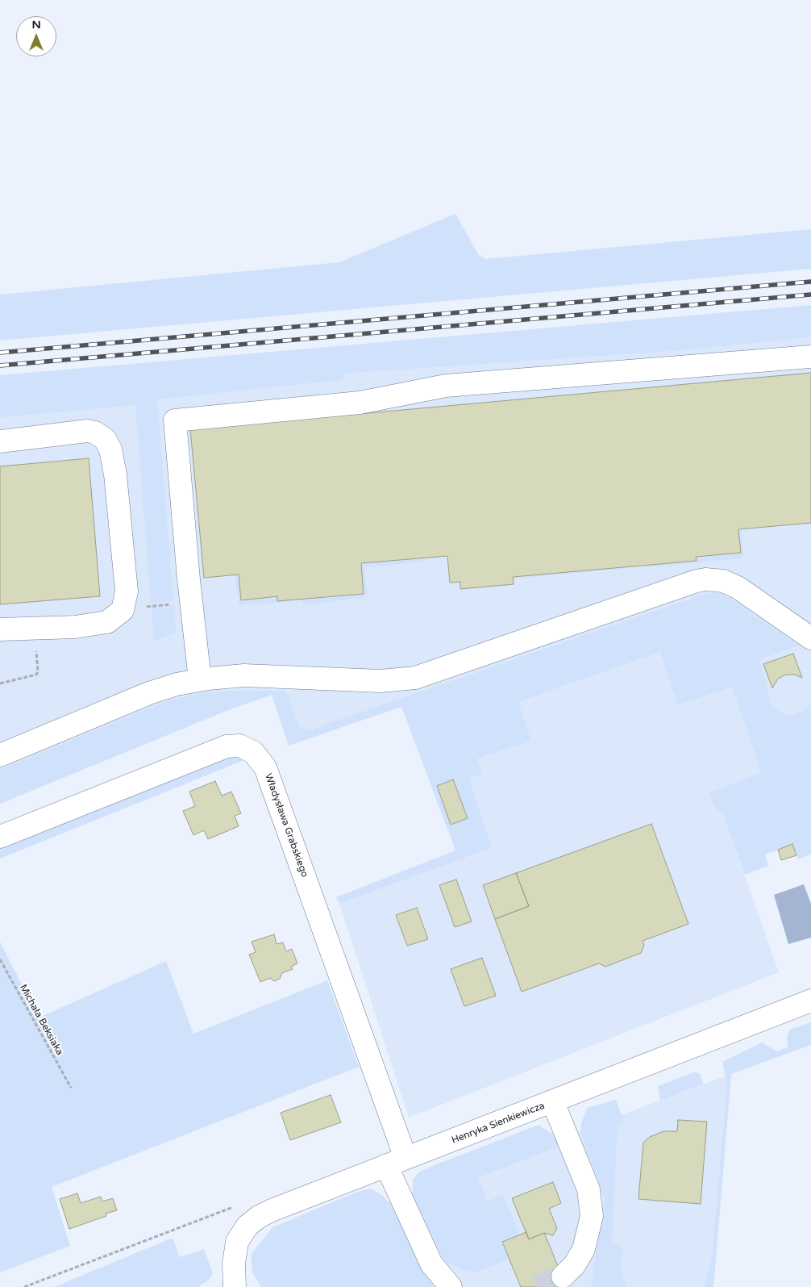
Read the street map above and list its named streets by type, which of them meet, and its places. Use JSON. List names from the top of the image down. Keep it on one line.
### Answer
{"streets":{"street":["Władysława Grabskiego","Henryka Sienkiewicza"],"path":["Michała Beksiaka"]},"crossings":[["Władysława Grabskiego","Henryka Sienkiewicza"]],"north":"top"}
